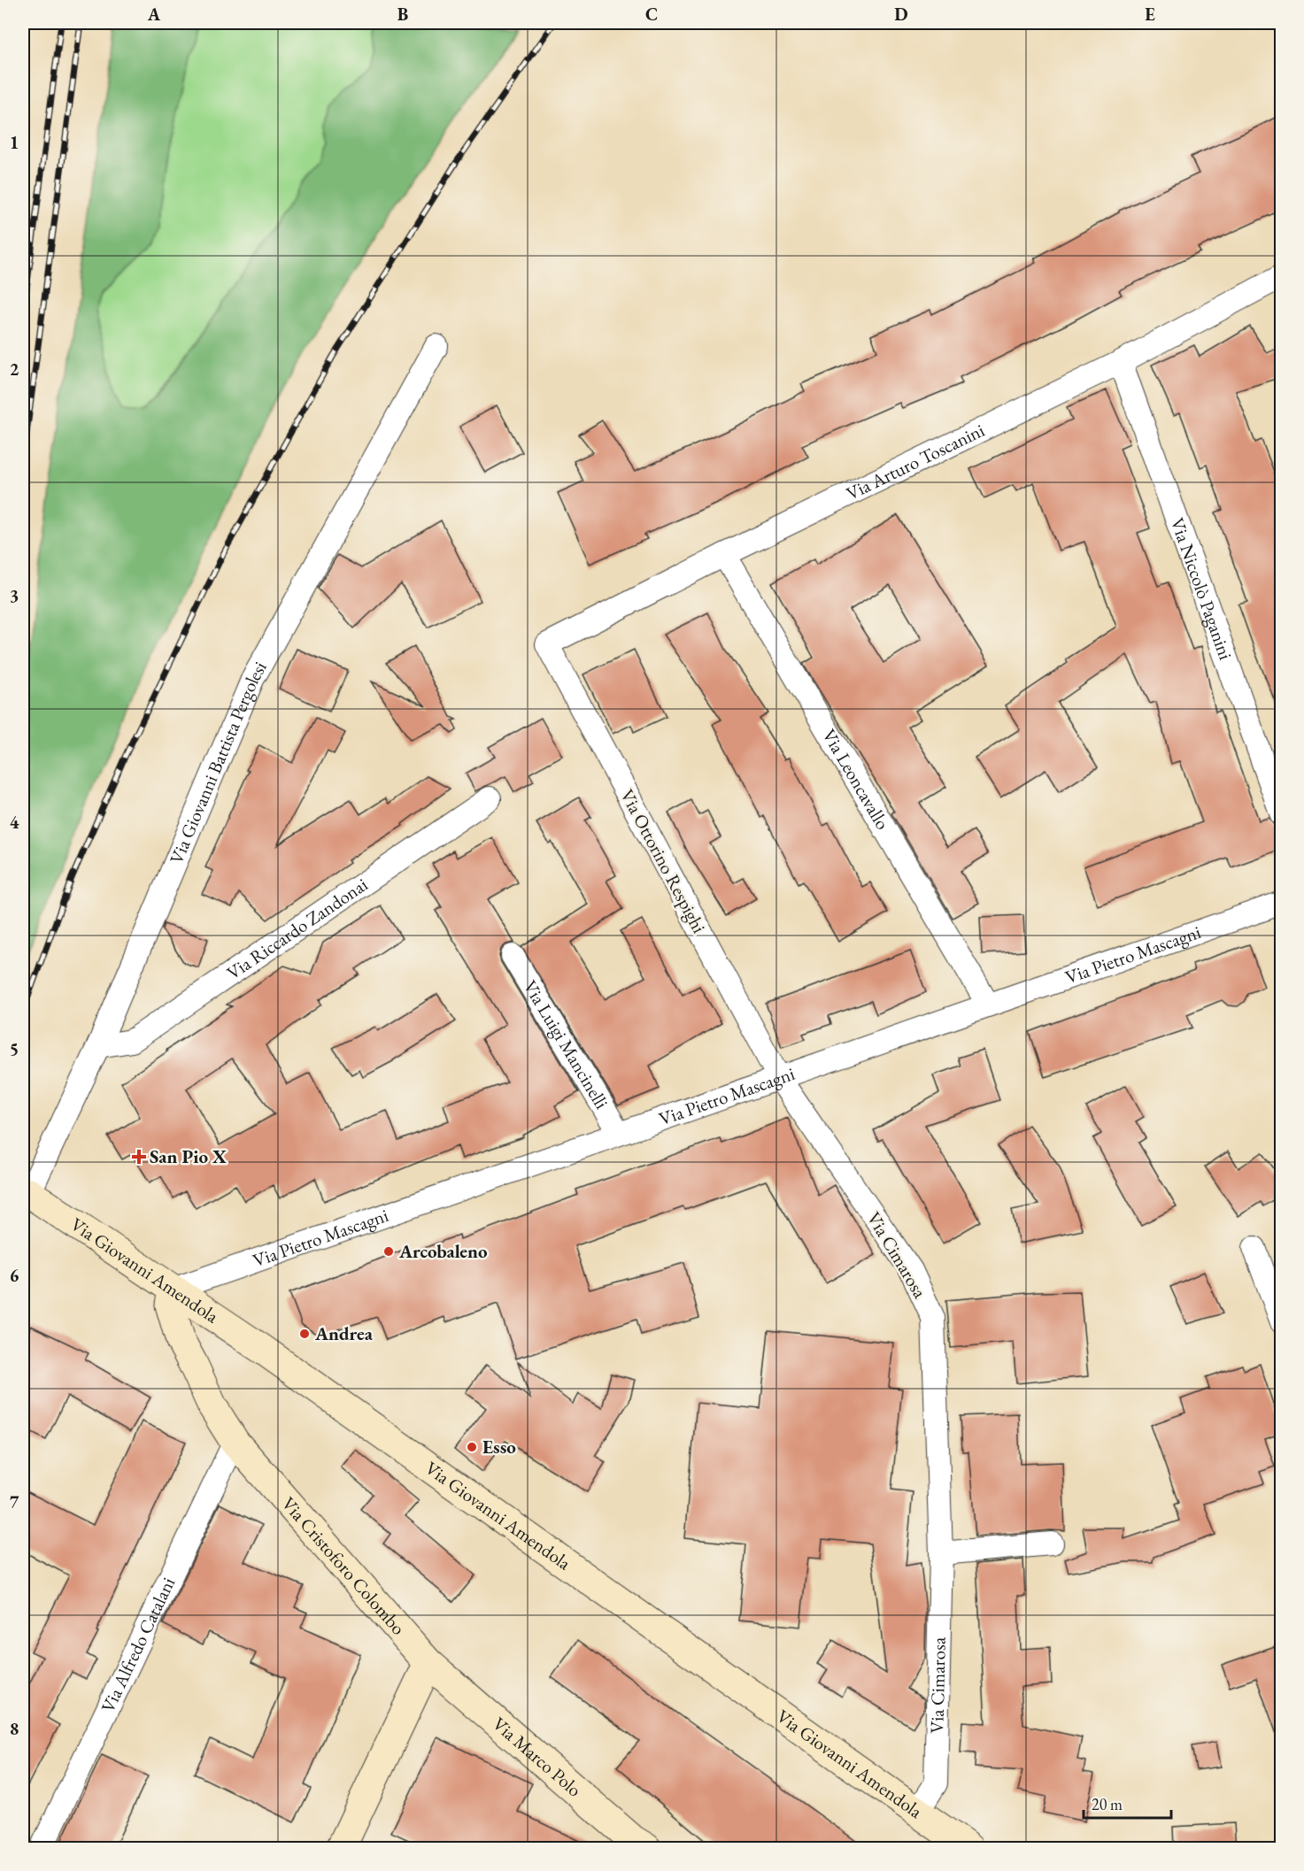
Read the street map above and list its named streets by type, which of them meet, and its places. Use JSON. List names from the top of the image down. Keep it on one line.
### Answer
{"streets":{"main road":["Via Giovanni Amendola","Via Cristoforo Colombo","Via Marco Polo"],"street":["Via Arturo Toscanini","Via Niccolò Paganini","Via Giovanni Battista Pergolesi","Via Leoncavallo","Via Ottorino Respighi","Via Riccardo Zandonai","Via Pietro Mascagni","Via Luigi Mancinelli","Via Cimarosa","Via Alfredo Catalani"]},"crossings":[["Via Arturo Toscanini","Via Niccolò Paganini"],["Via Arturo Toscanini","Via Leoncavallo"],["Via Arturo Toscanini","Via Ottorino Respighi"],["Via Giovanni Battista Pergolesi","Via Riccardo Zandonai"],["Via Giovanni Battista Pergolesi","Via Giovanni Amendola"],["Via Leoncavallo","Via Pietro Mascagni"],["Via Ottorino Respighi","Via Pietro Mascagni"],["Via Ottorino Respighi","Via Cimarosa"],["Via Pietro Mascagni","Via Luigi Mancinelli"],["Via Pietro Mascagni","Via Cimarosa"],["Via Pietro Mascagni","Via Giovanni Amendola"],["Via Pietro Mascagni","Via Cristoforo Colombo"],["Via Cimarosa","Via Giovanni Amendola"],["Via Giovanni Amendola","Via Cristoforo Colombo"],["Via Cristoforo Colombo","Via Alfredo Catalani"],["Via Cristoforo Colombo","Via Marco Polo"]],"places":{"health":["San Pio X"],"other":["Arcobaleno","Andrea","Esso"]},"scale_bar":"20 m","grid":{"columns":["A","B","C","D","E"],"rows":["1","2","3","4","5","6","7","8"]}}
